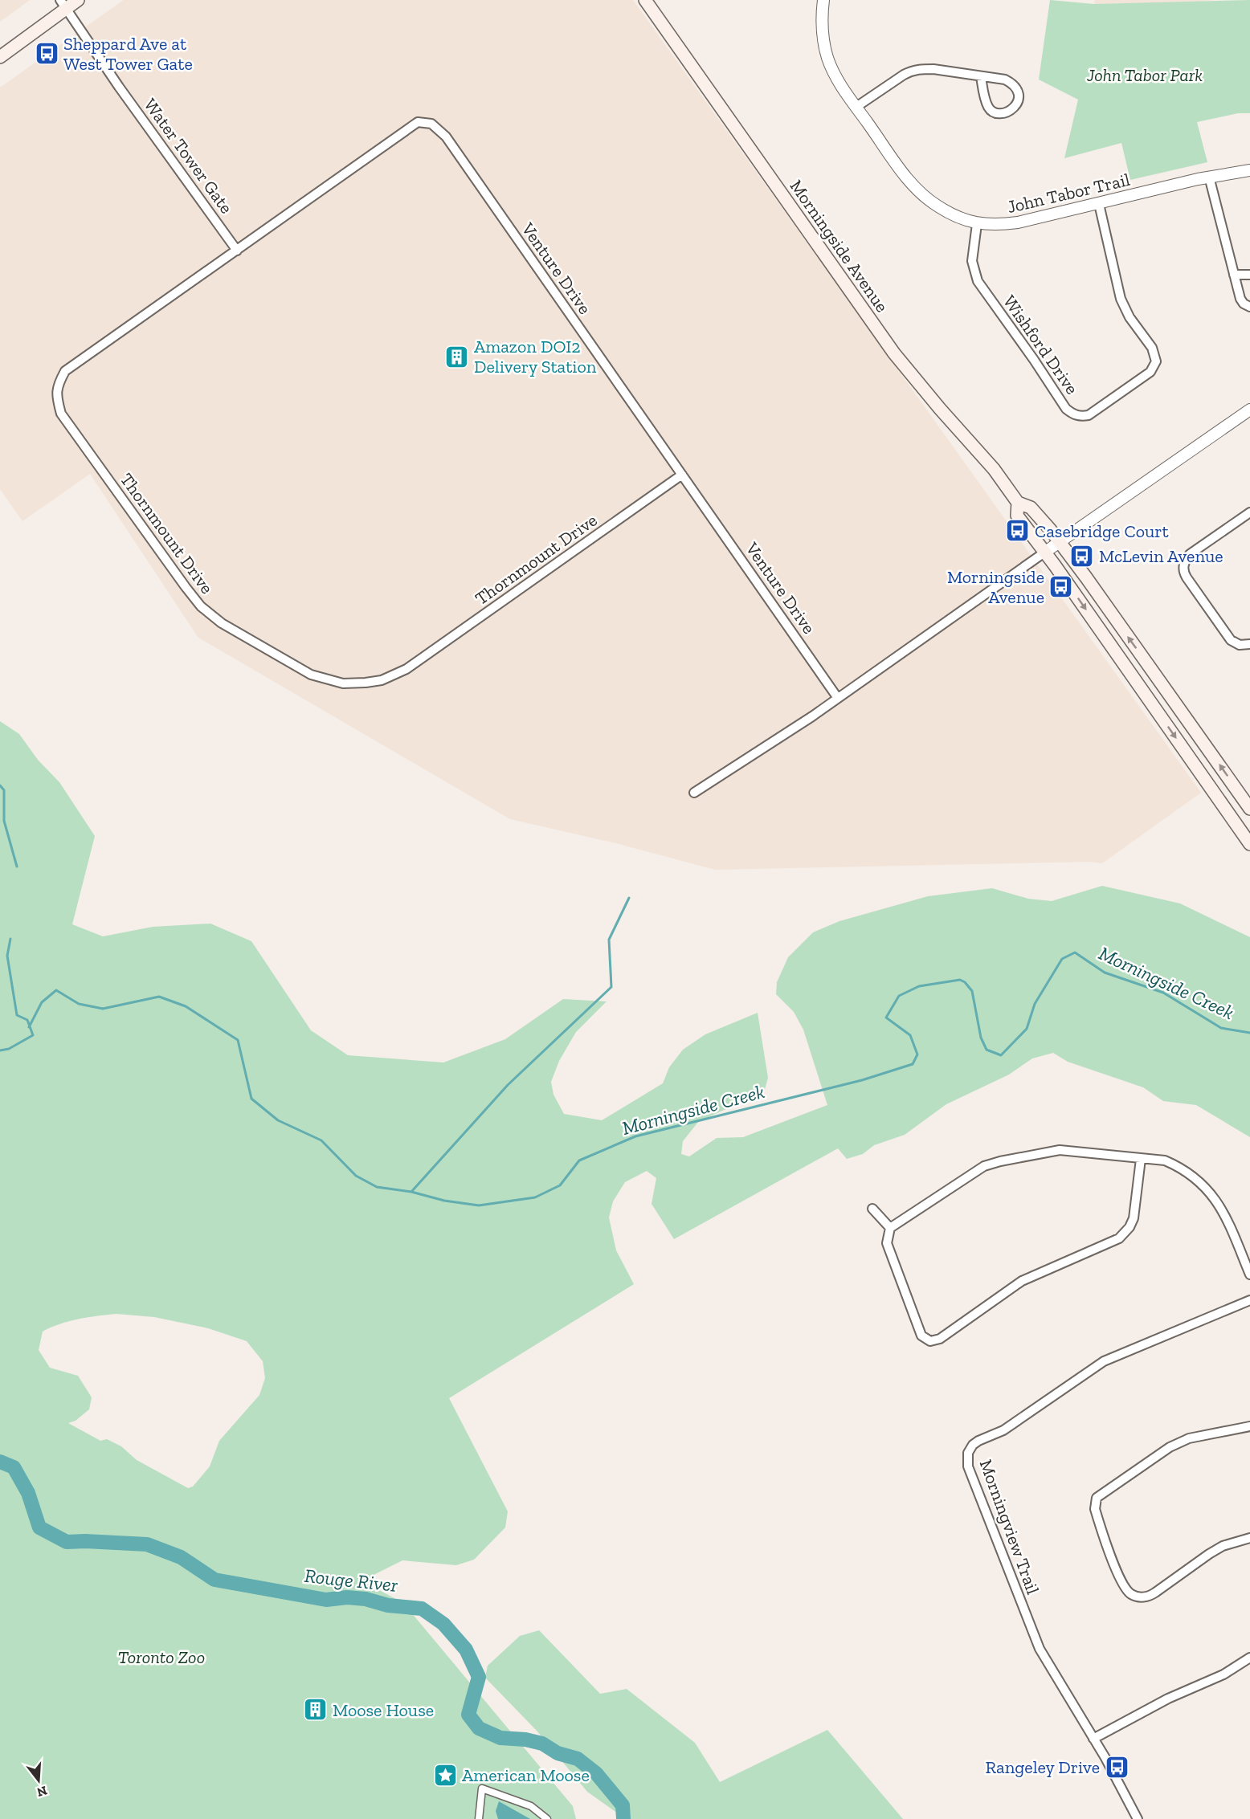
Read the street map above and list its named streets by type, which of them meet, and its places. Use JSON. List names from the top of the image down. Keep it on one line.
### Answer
{"streets":{"main road":["Morningside Avenue"],"street":["Water Tower Gate","John Tabor Trail","Venture Drive","Wishford Drive","Thornmount Drive","Morningview Trail"]},"crossings":[["Water Tower Gate","Venture Drive"],["Water Tower Gate","Thornmount Drive"],["John Tabor Trail","Wishford Drive"],["Venture Drive","Thornmount Drive"]],"water":["Morningside Creek","Rouge River"],"parks":["John Tabor Park","Toronto Zoo"],"places":{"bus stop":["Sheppard Ave at West Tower Gate","Casebridge Court","McLevin Avenue","Morningside Avenue","Rangeley Drive"],"building":["Amazon DOI2 Delivery Station","Moose House"],"place":["American Moose"]},"north":"bottom"}
